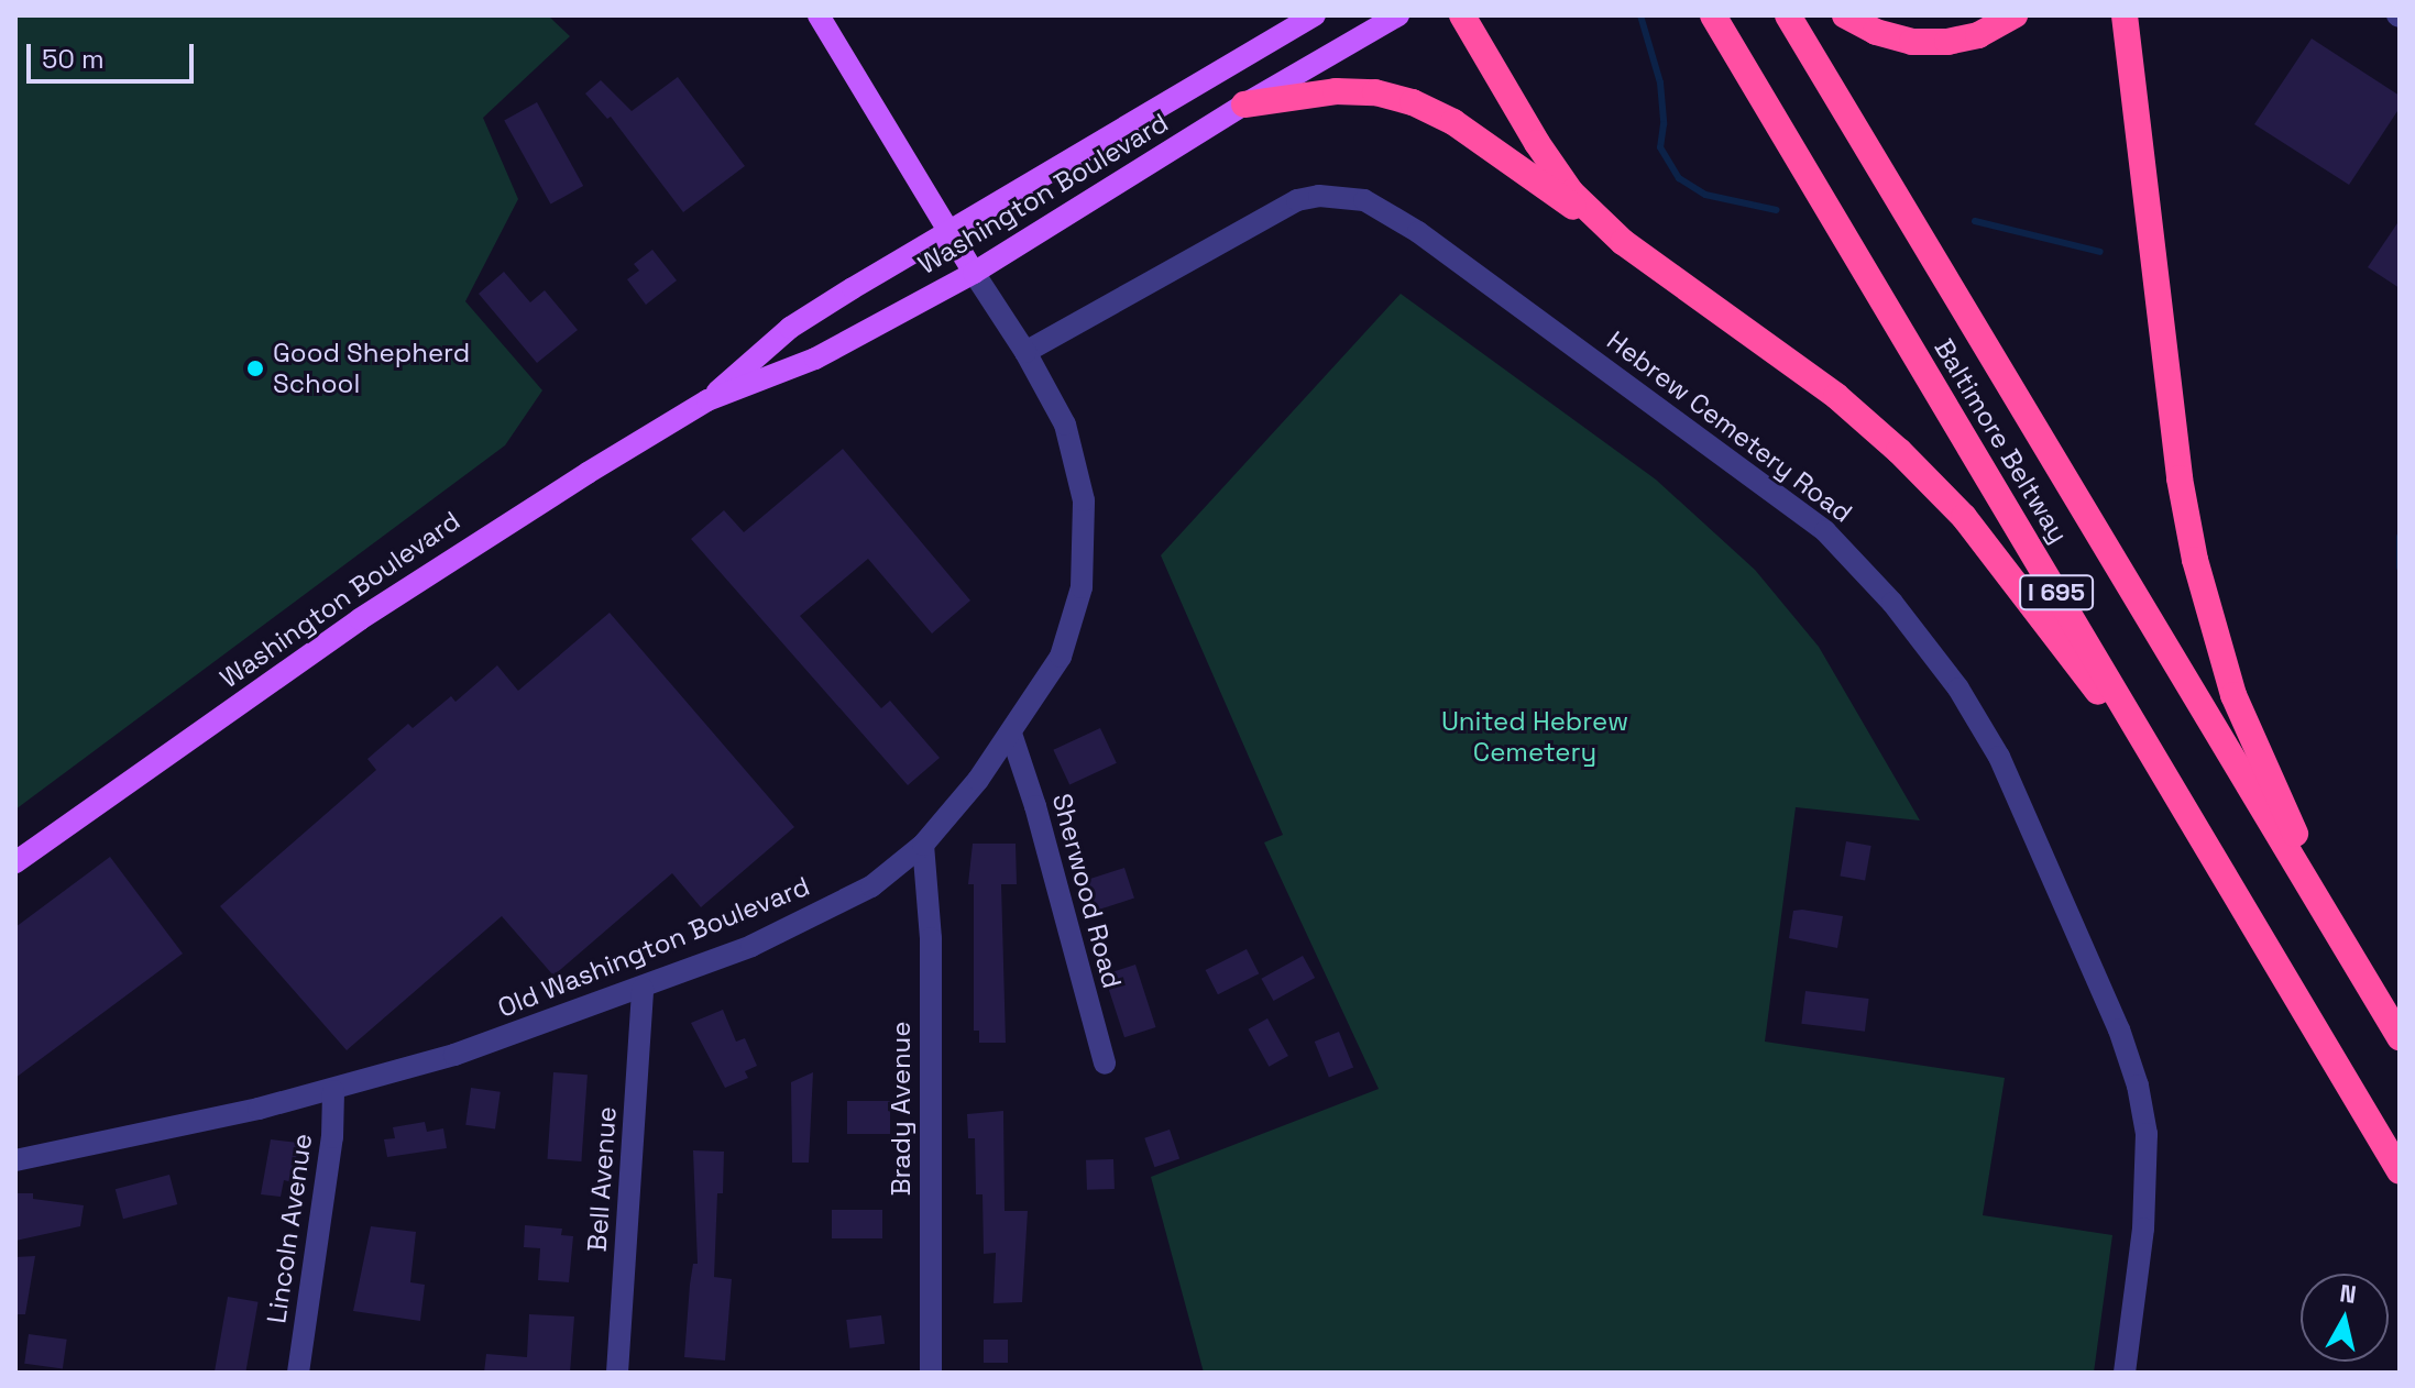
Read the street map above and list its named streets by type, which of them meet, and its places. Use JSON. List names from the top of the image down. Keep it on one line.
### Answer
{"streets":{"highway":["Baltimore Beltway","I 695"],"main road":["Washington Boulevard"],"street":["Hebrew Cemetery Road","Sherwood Road","Old Washington Boulevard","Brady Avenue","Bell Avenue","Lincoln Avenue"]},"crossings":[["Washington Boulevard","Old Washington Boulevard"],["Hebrew Cemetery Road","Old Washington Boulevard"],["Sherwood Road","Old Washington Boulevard"],["Old Washington Boulevard","Brady Avenue"],["Old Washington Boulevard","Bell Avenue"],["Old Washington Boulevard","Lincoln Avenue"]],"parks":["United Hebrew Cemetery"],"places":["Good Shepherd School"],"scale_bar":"50 m","north":"top"}
